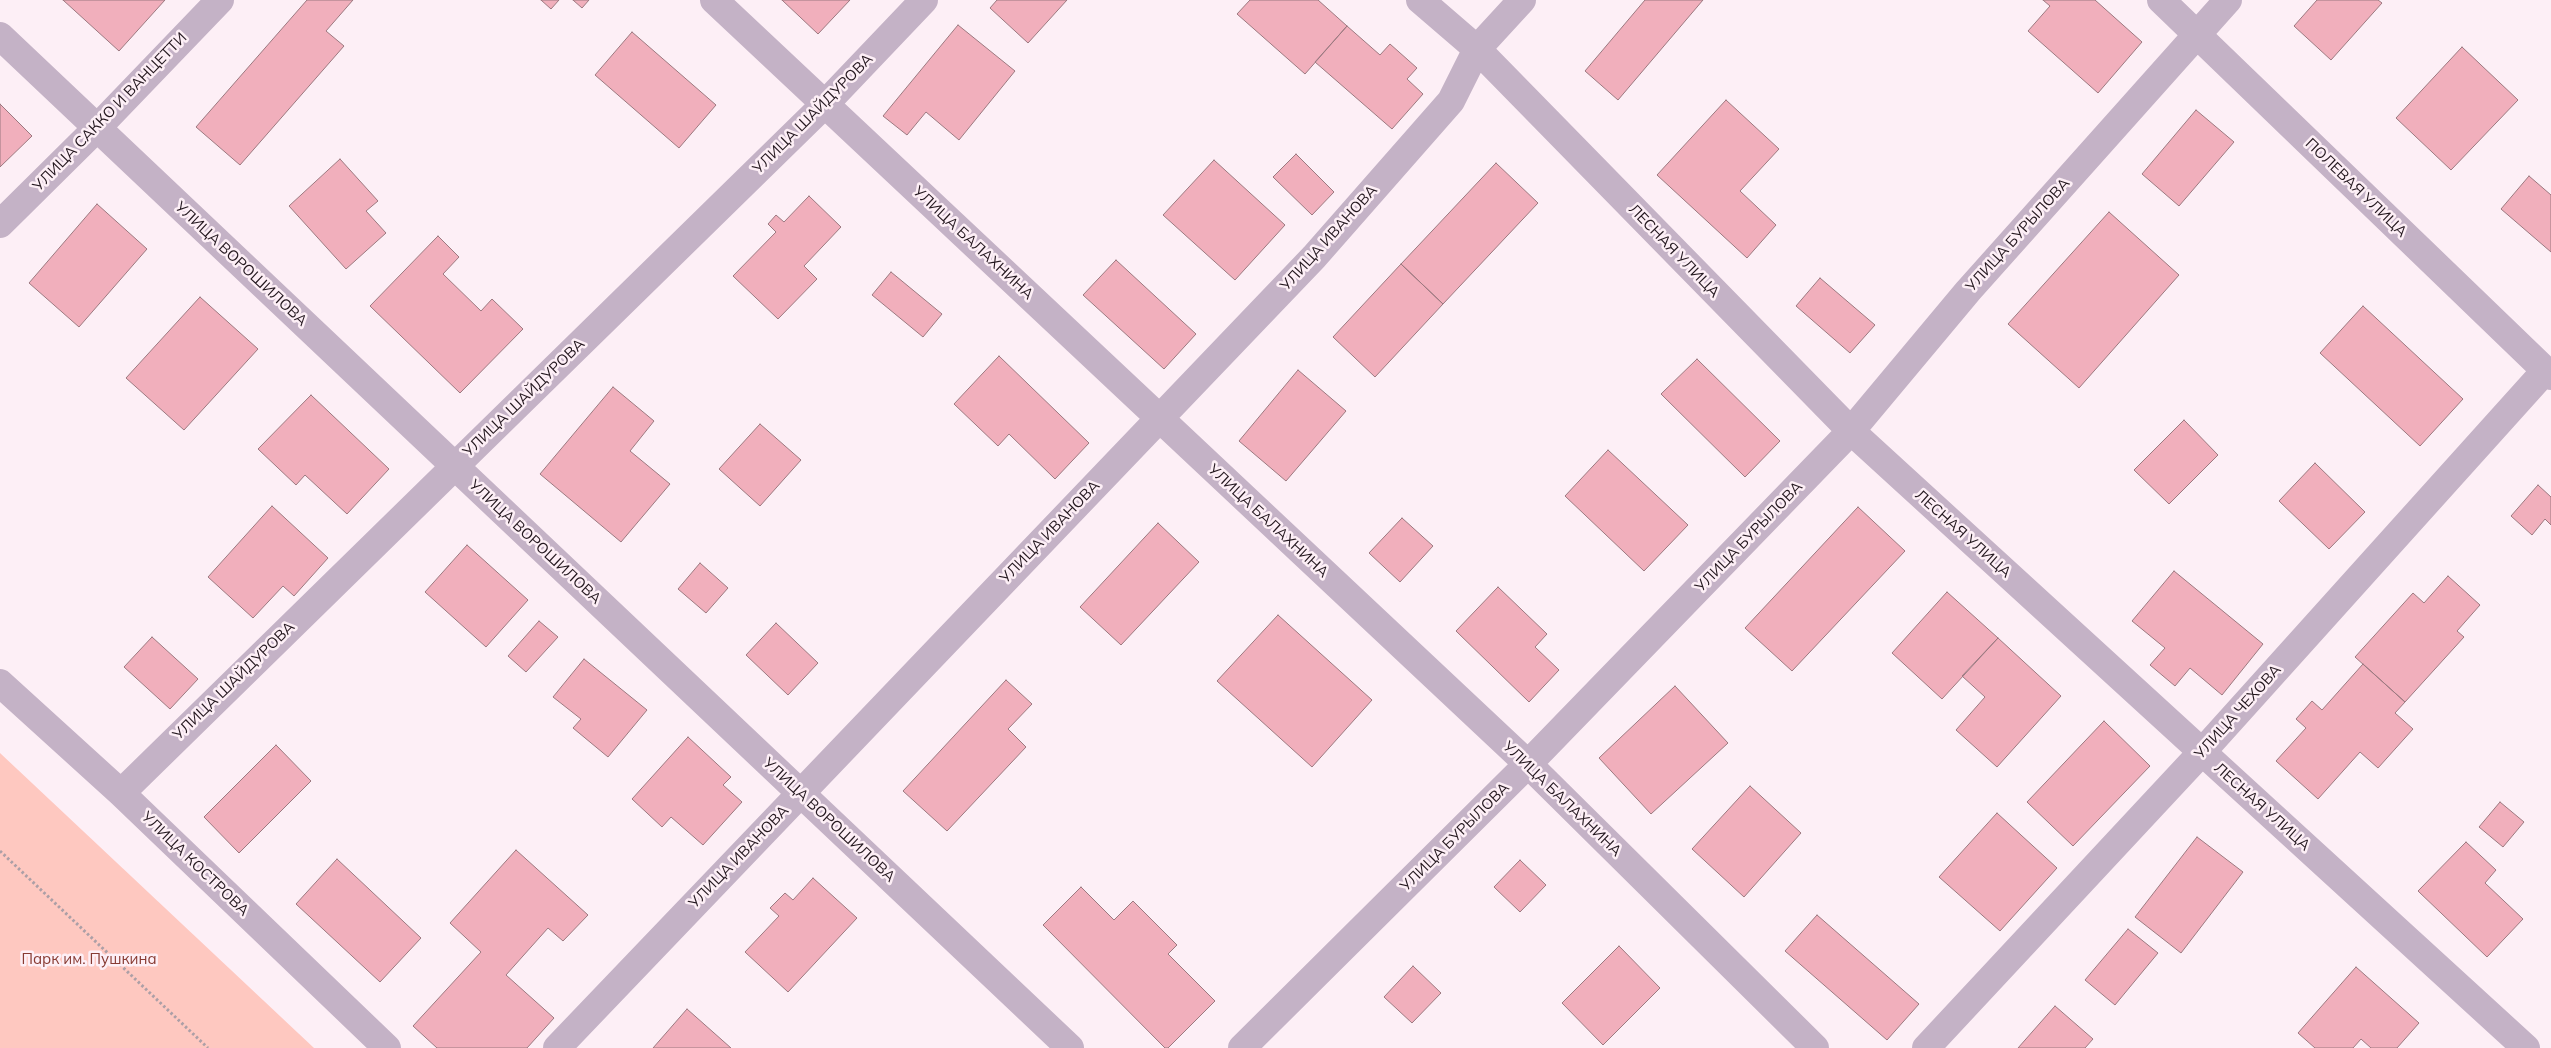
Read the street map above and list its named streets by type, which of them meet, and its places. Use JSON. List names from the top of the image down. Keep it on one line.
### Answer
{"streets":{"street":["УЛИЦА САККО И ВАНЦЕТТИ","УЛИЦА ШАЙДУРОВА","ПОЛЕВАЯ УЛИЦА","УЛИЦА БУРЫЛОВА","УЛИЦА ИВАНОВА","УЛИЦА БАЛАХНИНА","ЛЕСНАЯ УЛИЦА","УЛИЦА ВОРОШИЛОВА","УЛИЦА ЧЕХОВА","УЛИЦА КОСТРОВА"]},"crossings":[["УЛИЦА САККО И ВАНЦЕТТИ","УЛИЦА ВОРОШИЛОВА"],["УЛИЦА ШАЙДУРОВА","УЛИЦА БАЛАХНИНА"],["УЛИЦА ШАЙДУРОВА","УЛИЦА ВОРОШИЛОВА"],["УЛИЦА ШАЙДУРОВА","УЛИЦА КОСТРОВА"],["ПОЛЕВАЯ УЛИЦА","УЛИЦА БУРЫЛОВА"],["ПОЛЕВАЯ УЛИЦА","УЛИЦА ЧЕХОВА"],["УЛИЦА БУРЫЛОВА","УЛИЦА БАЛАХНИНА"],["УЛИЦА БУРЫЛОВА","ЛЕСНАЯ УЛИЦА"],["УЛИЦА ИВАНОВА","УЛИЦА БАЛАХНИНА"],["УЛИЦА ИВАНОВА","ЛЕСНАЯ УЛИЦА"],["УЛИЦА ИВАНОВА","УЛИЦА ВОРОШИЛОВА"],["ЛЕСНАЯ УЛИЦА","УЛИЦА ЧЕХОВА"]],"parks":["Парк им. Пушкина"]}
